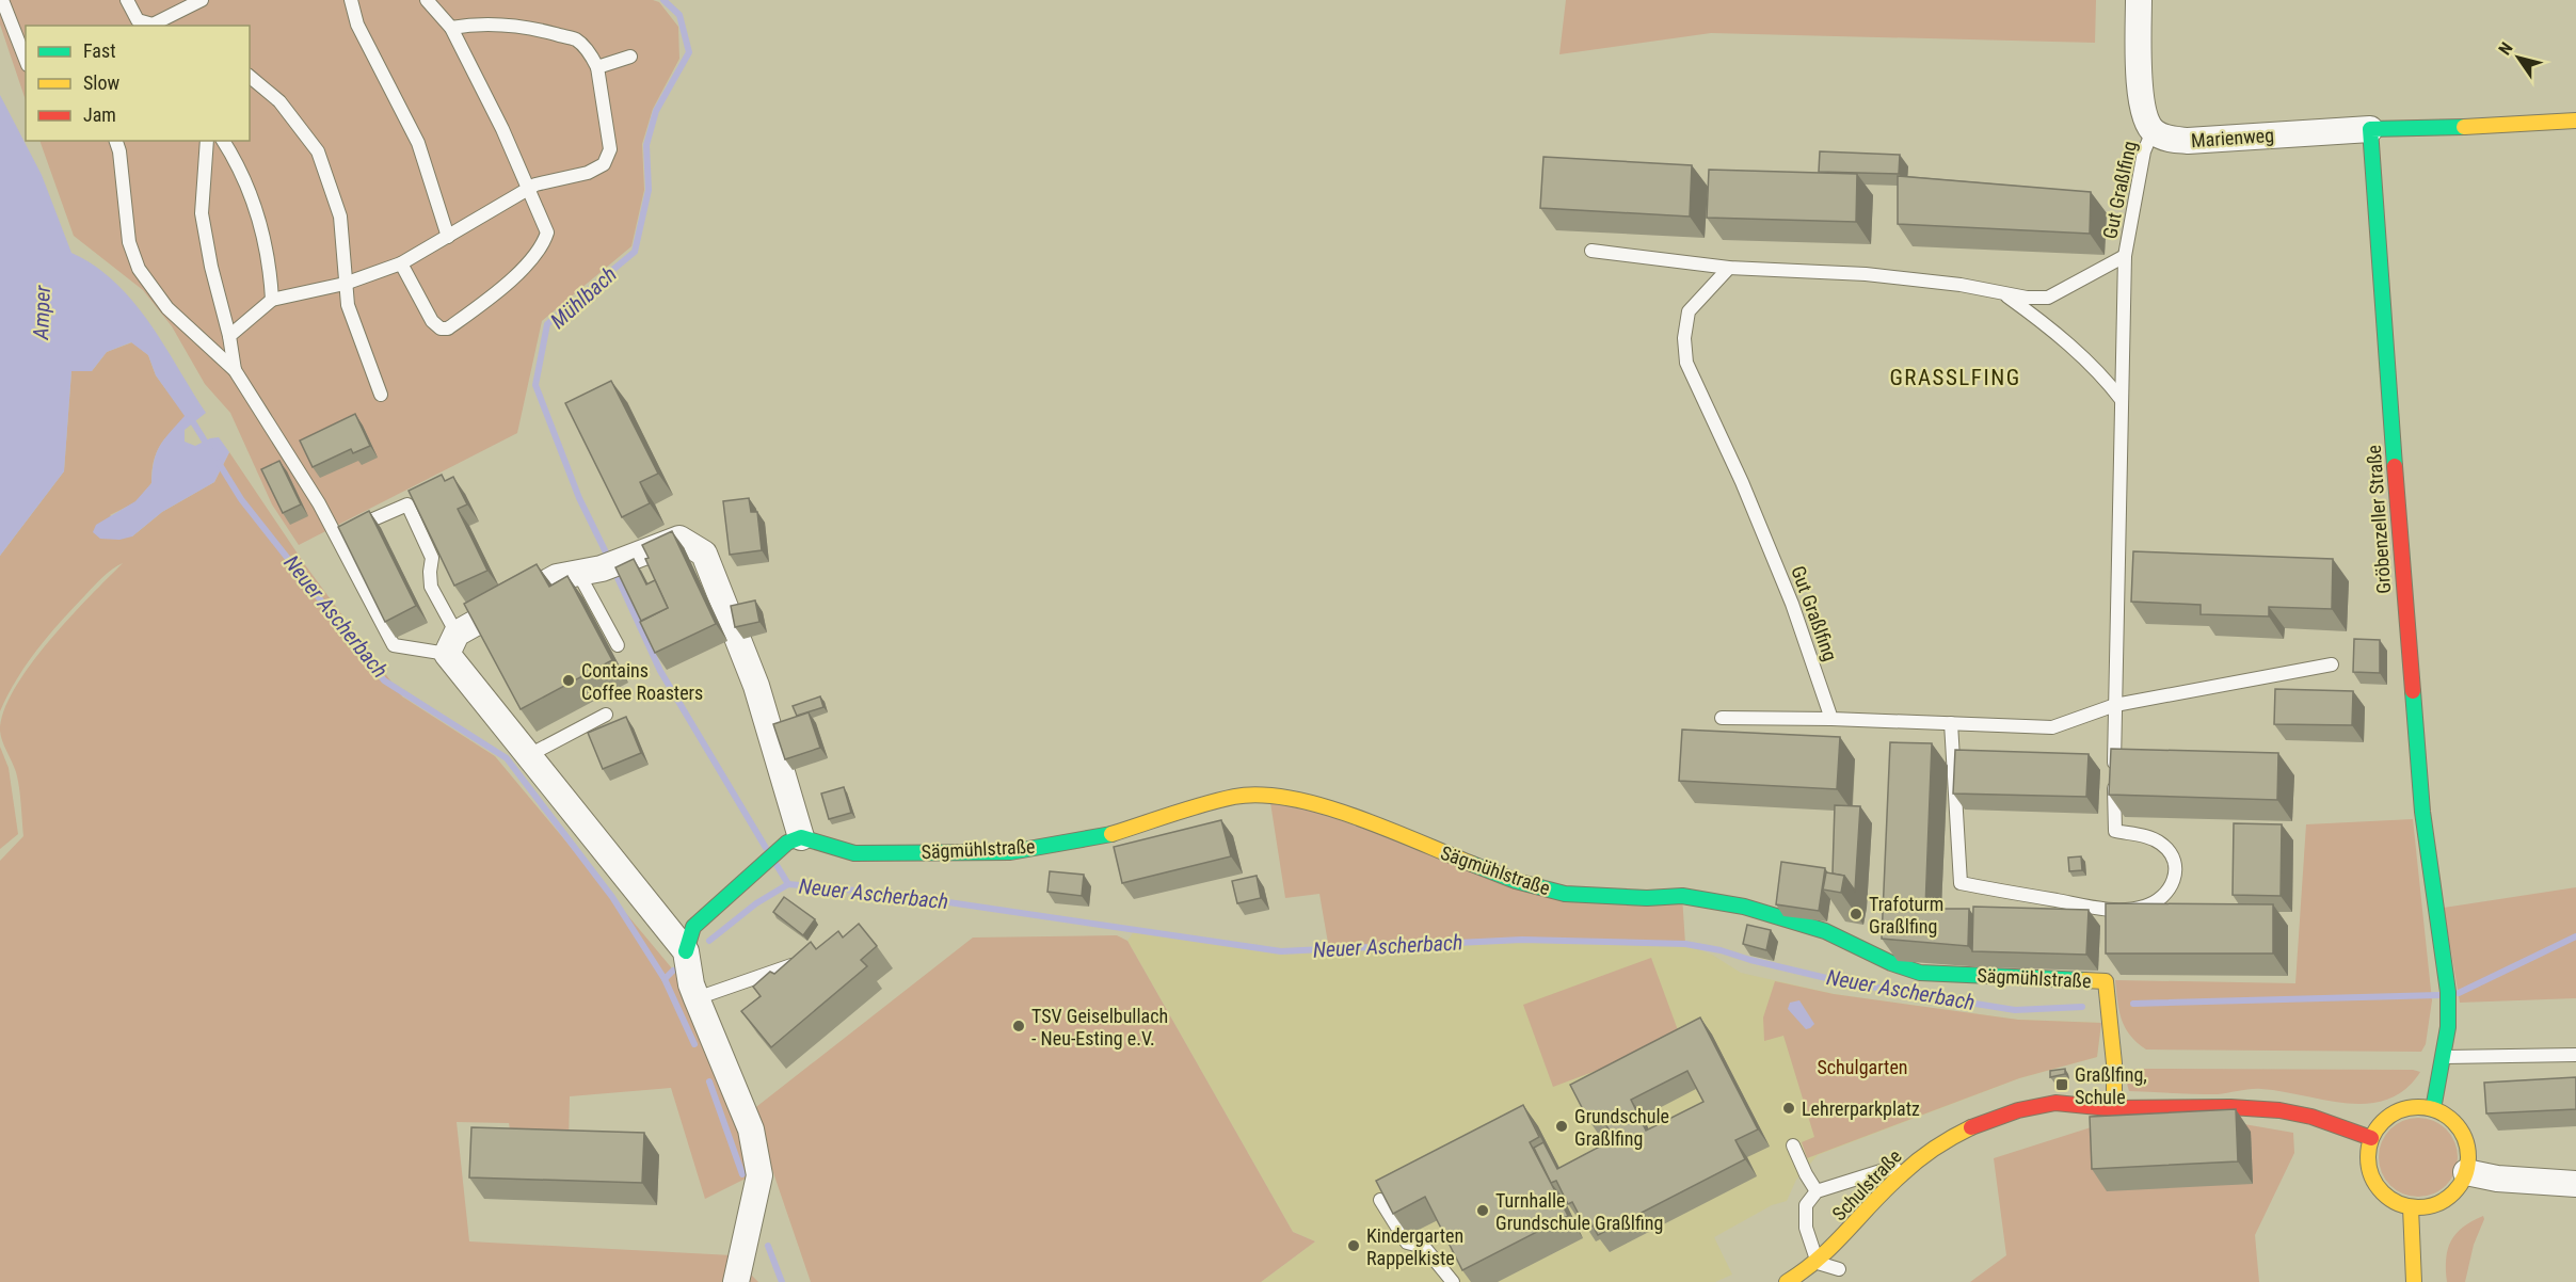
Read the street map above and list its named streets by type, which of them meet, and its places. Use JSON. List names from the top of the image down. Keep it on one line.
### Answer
{"streets":{"street":["Marienweg","Gröbenzeller Straße","Sägmühlstraße","Schulstraße"],"lane":["Gut Graßlfing"]},"crossings":[["Marienweg","Gut Graßlfing"],["Marienweg","Gröbenzeller Straße"],["Gröbenzeller Straße","Schulstraße"],["Sägmühlstraße","Schulstraße"]],"districts":["GRASSLFING"],"water":["Mühlbach","Amper","Neuer Ascherbach"],"parks":["Schulgarten"],"places":{"other":["Contains Coffee Roasters","Trafoturm Graßlfing","TSV Geiselbullach - Neu-Esting e.V.","Lehrerparkplatz","Grundschule Graßlfing","Turnhalle Grundschule Graßlfing","Kindergarten Rappelkiste"],"transit":["Graßlfing, Schule"]},"legend":["Fast","Slow","Jam"],"north":"top left"}
